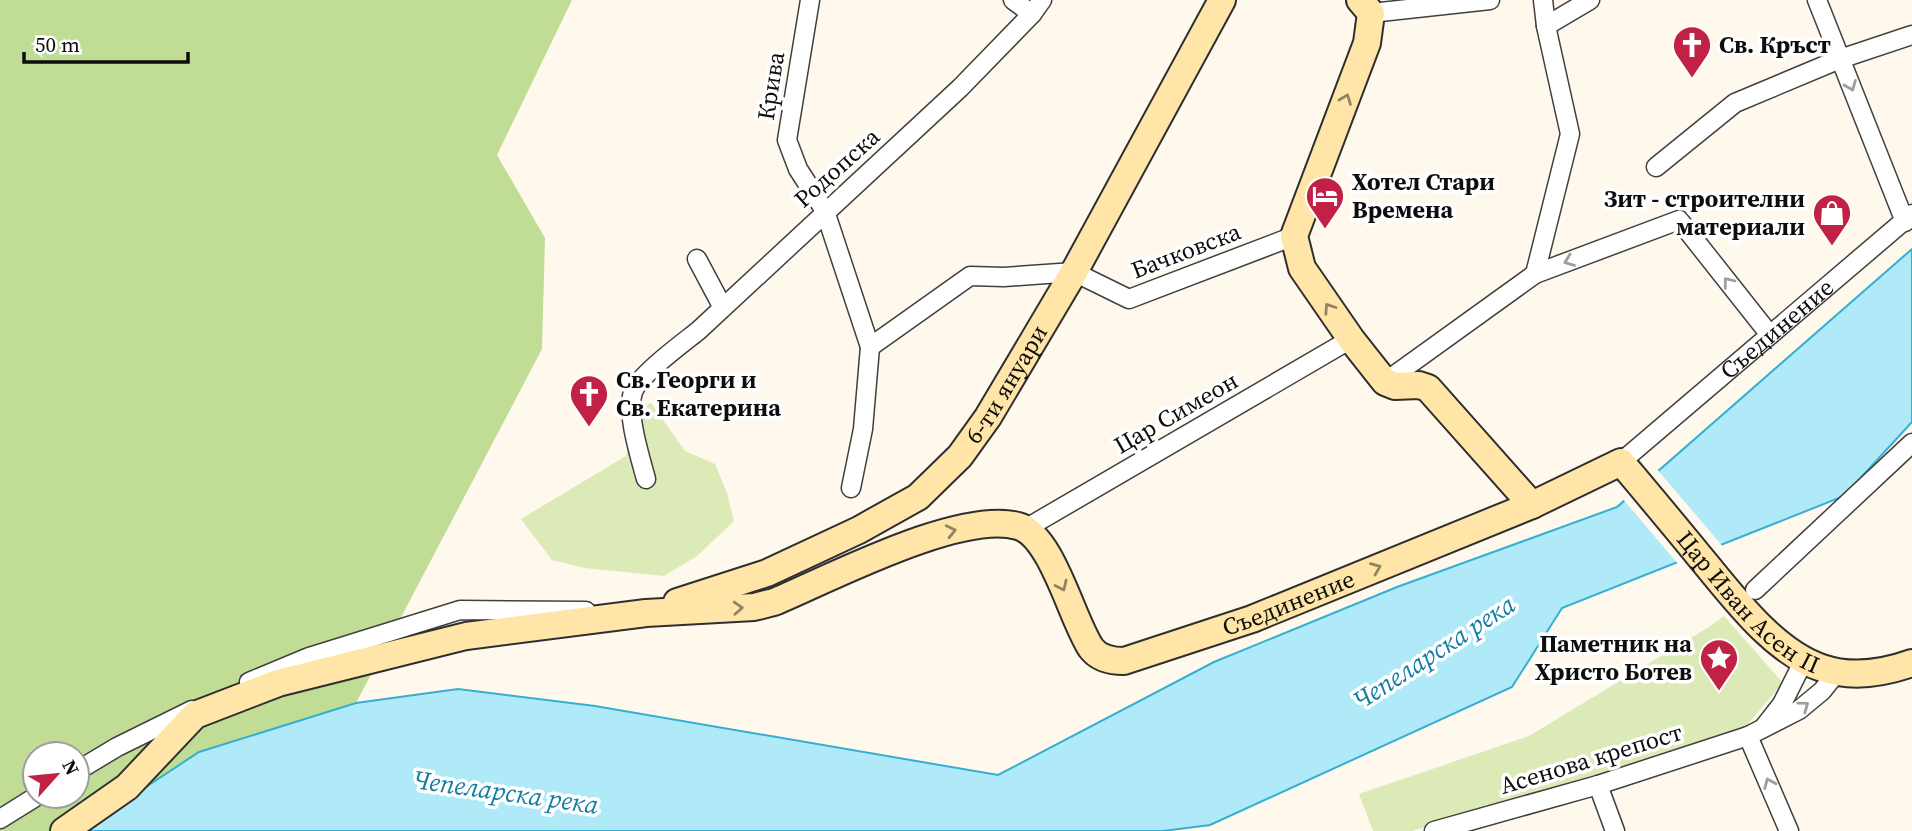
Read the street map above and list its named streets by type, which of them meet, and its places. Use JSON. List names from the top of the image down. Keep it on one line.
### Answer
{"streets":{"street":["Крива","Родопска","Бачковска","Съединение","6-ти януари","Цар Симеон","Цар Иван Асен II","Асенова крепост"]},"crossings":[["Крива","Родопска"],["Бачковска","6-ти януари"],["Съединение","Цар Симеон"],["Съединение","Цар Иван Асен II"],["Цар Иван Асен II","Асенова крепост"]],"one_way":["Съединение"],"water":["Чепеларска река"],"places":{"church":["Св. Кръст","Св. Георги и Св. Екатерина"],"hotel":["Хотел Стари Времена"],"shop":["Зит - строителни материали"],"place":["Паметник на Христо Ботев"]},"scale_bar":"50 m","north":"top right"}
